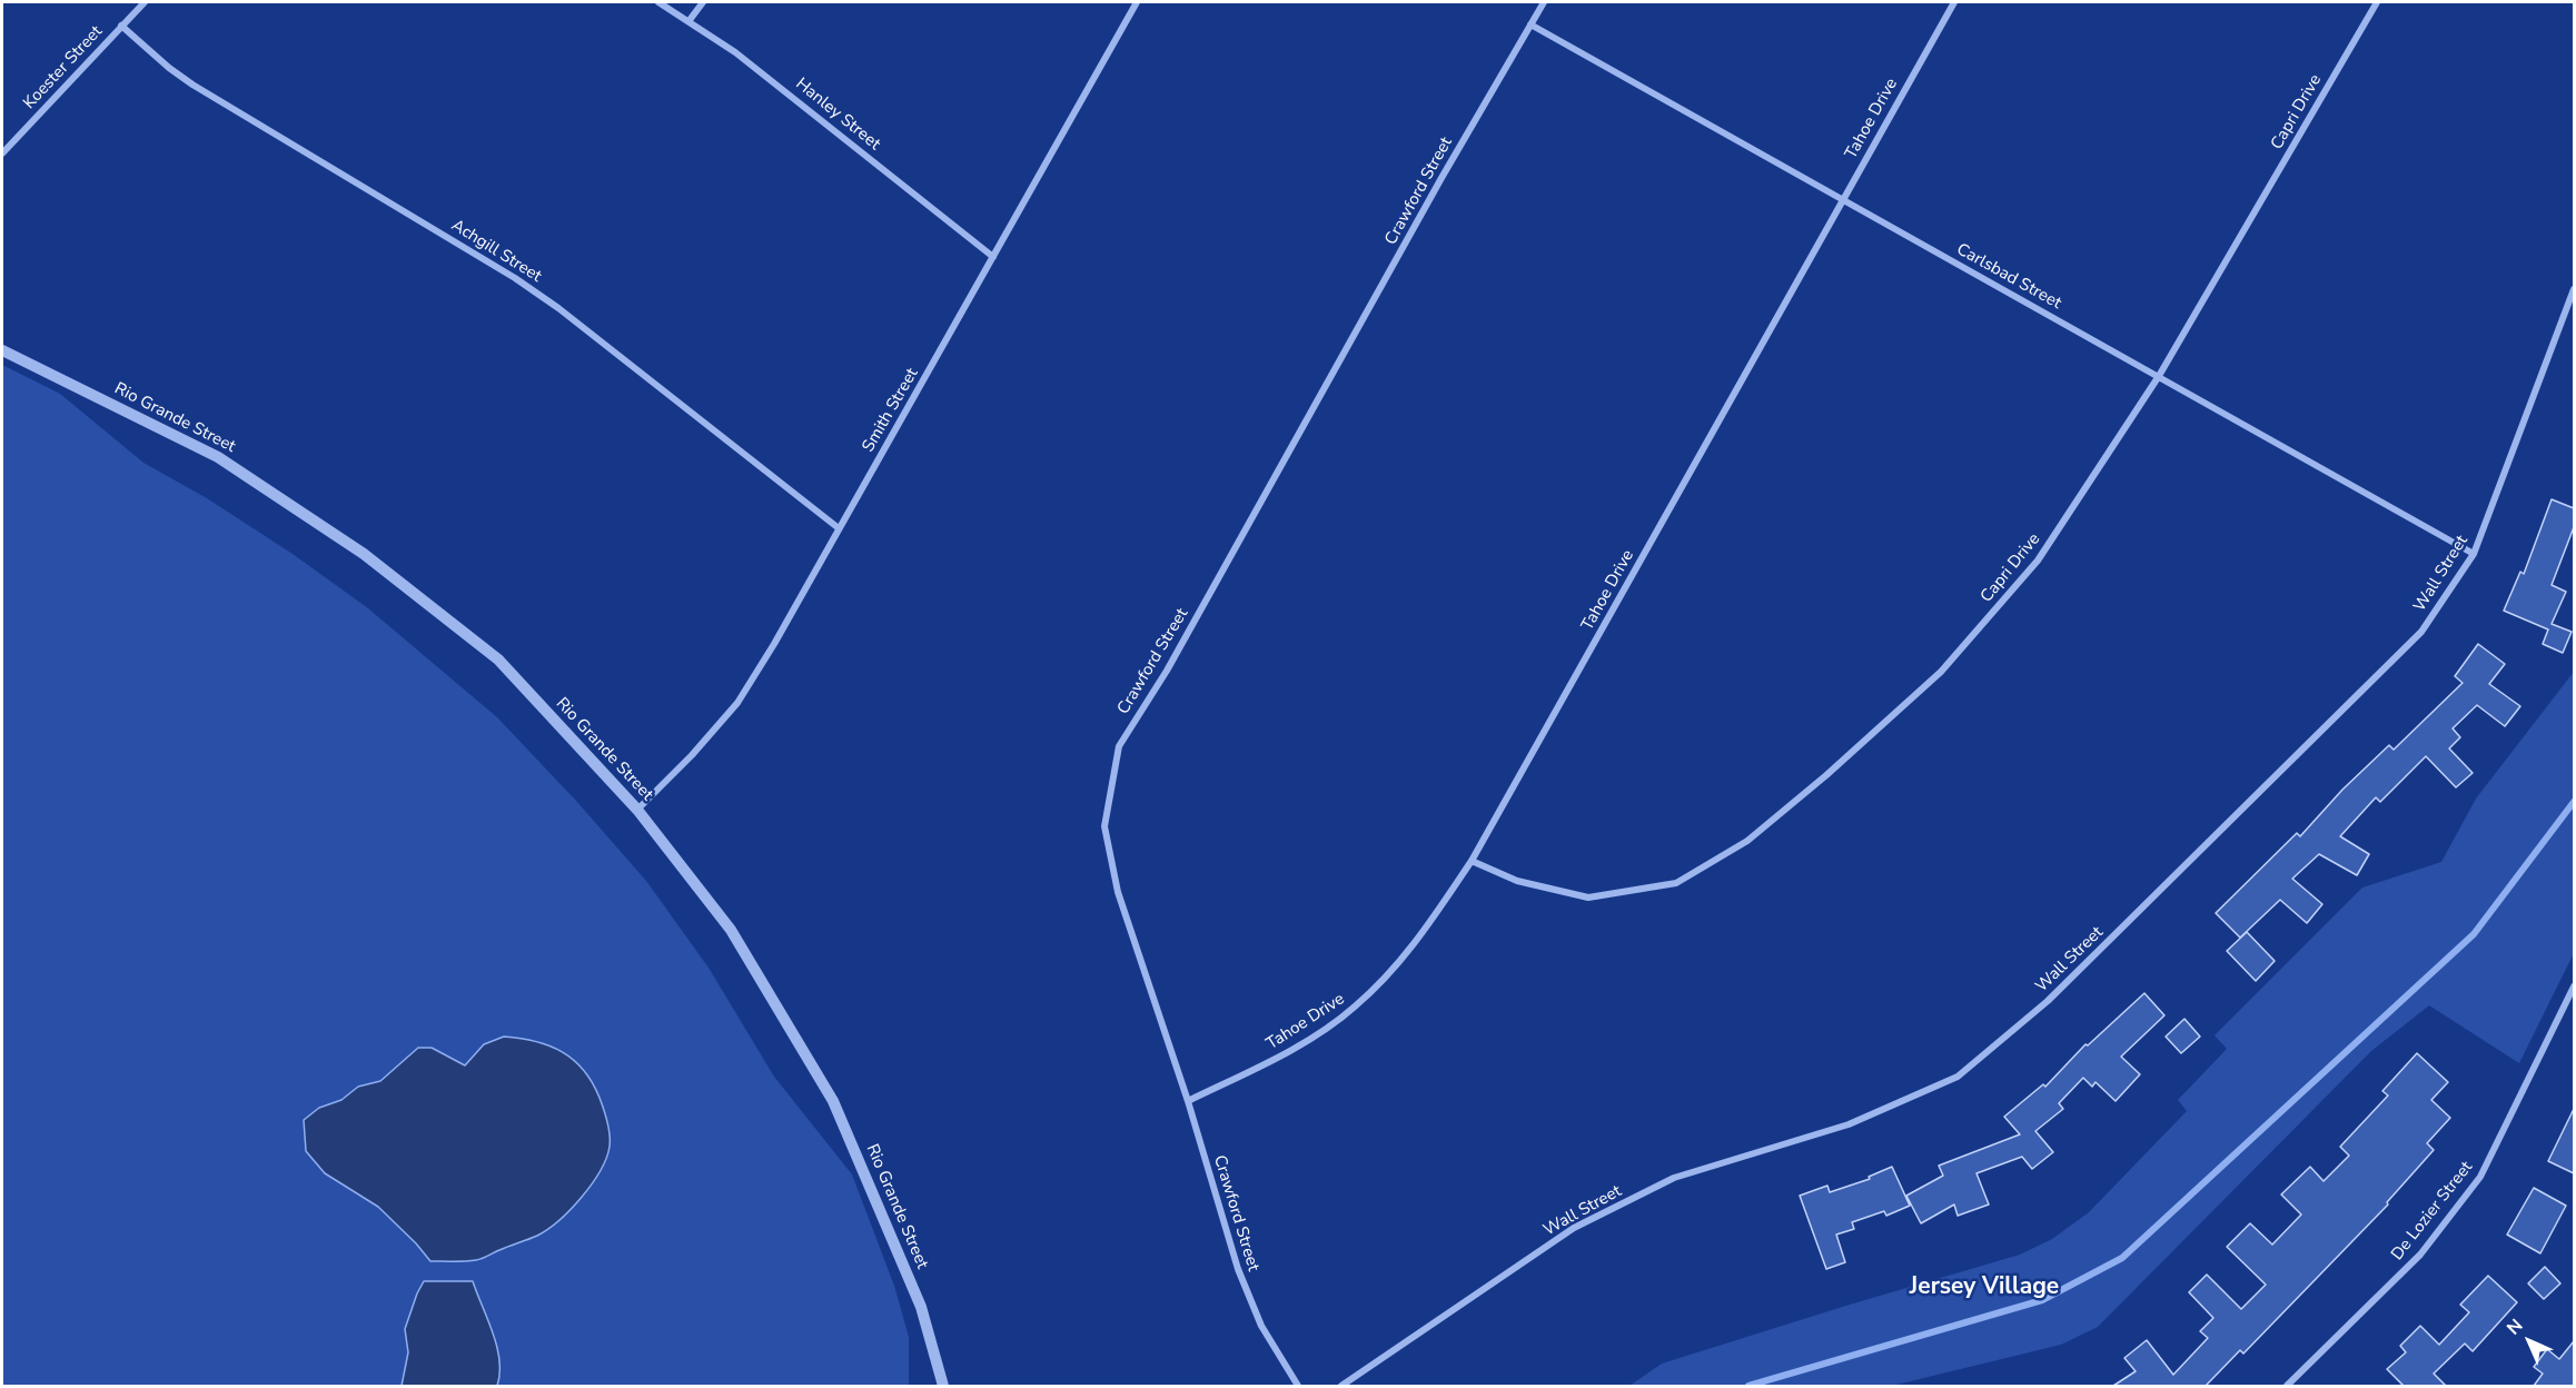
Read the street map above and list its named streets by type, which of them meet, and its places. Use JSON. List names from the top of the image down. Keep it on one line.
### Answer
{"streets":{"street":["Koester Street","Capri Drive","Hanley Street","Tahoe Drive","Crawford Street","Achgill Street","Carlsbad Street","Smith Street","Rio Grande Street","Wall Street","De Lozier Street"]},"crossings":[["Koester Street","Achgill Street"],["Capri Drive","Tahoe Drive"],["Capri Drive","Carlsbad Street"],["Hanley Street","Smith Street"],["Tahoe Drive","Crawford Street"],["Tahoe Drive","Carlsbad Street"],["Crawford Street","Carlsbad Street"],["Achgill Street","Smith Street"],["Carlsbad Street","Wall Street"],["Smith Street","Rio Grande Street"]],"districts":["Jersey Village"],"north":"top left"}
